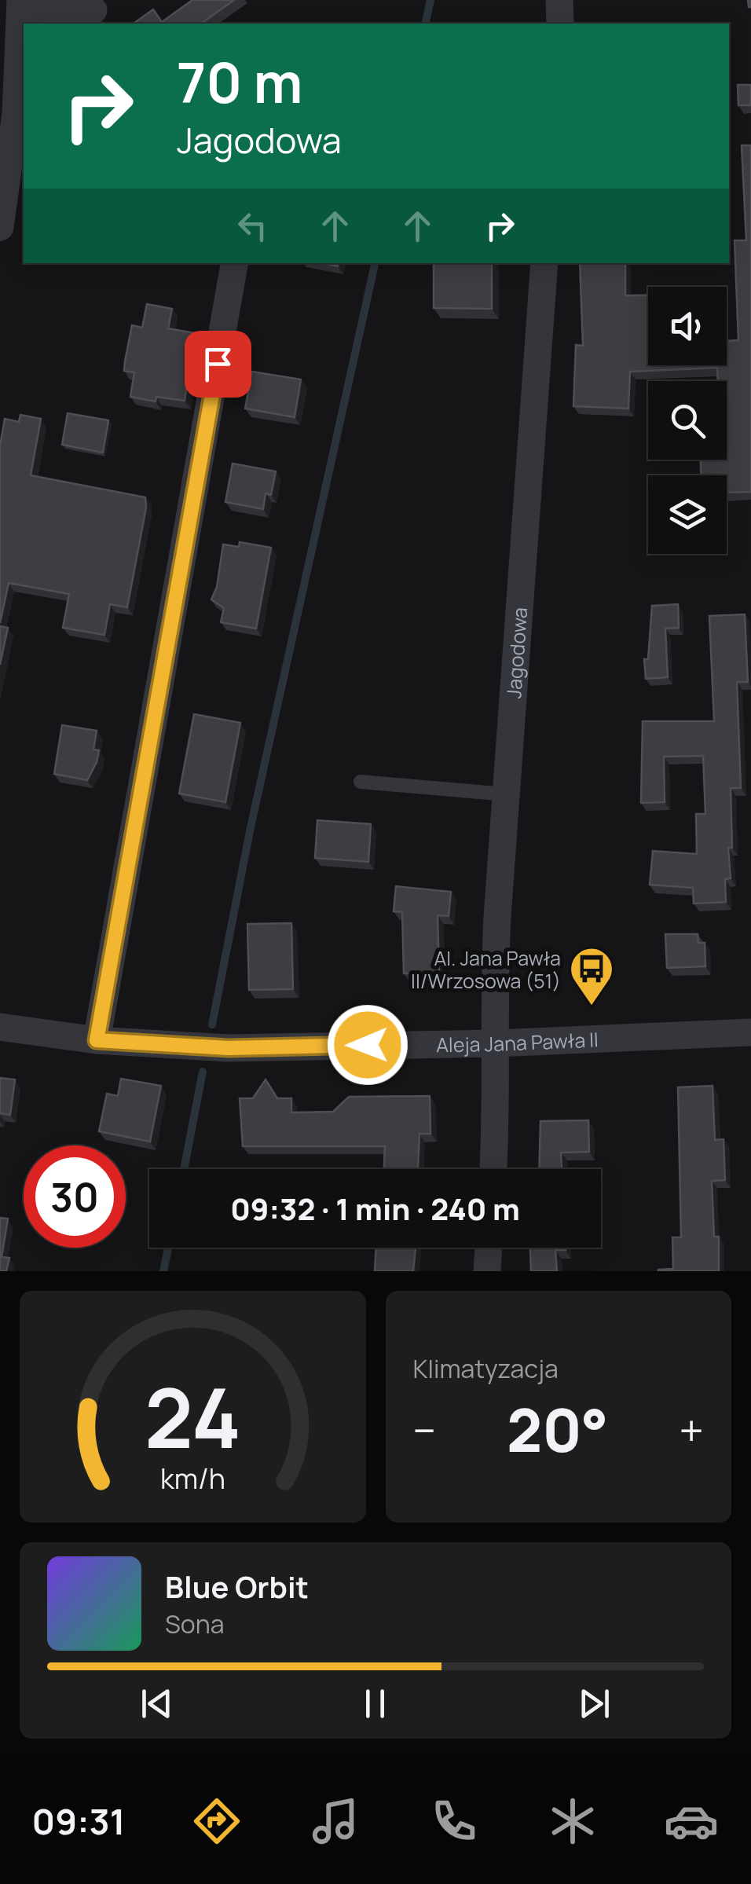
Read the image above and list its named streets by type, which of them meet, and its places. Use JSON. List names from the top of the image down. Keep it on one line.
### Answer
{"streets":{"street":["Jagodowa","Aleja Jana Pawła II"]},"crossings":[["Jagodowa","Aleja Jana Pawła II"]],"places":{"bus stop":["Al. Jana Pawła II/Wrzosowa (51)"]},"page":{"turn":["70 m","Jagodowa"],"limit":"30","trip":"09:32 · 1 min · 240 m","tile":"Klimatyzacja","heat":["−","20°","+"],"song":["Blue Orbit","Sona"],"tabs":"09:31","gauge":["24","km/h"]}}
